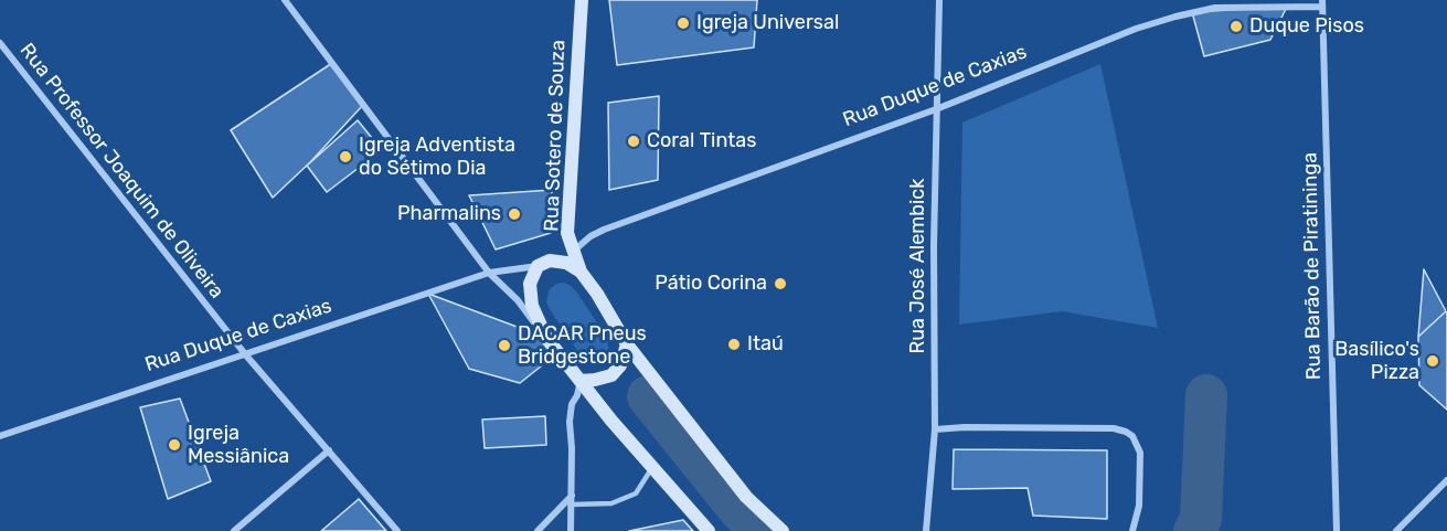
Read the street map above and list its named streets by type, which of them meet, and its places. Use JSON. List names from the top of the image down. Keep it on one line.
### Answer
{"streets":{"main road":["Rua Sotero de Souza"],"street":["Rua Duque de Caxias","Rua Professor Joaquim de Oliveira","Rua José Alembick","Rua Barão de Piratininga"]},"crossings":[["Rua Duque de Caxias","Rua Sotero de Souza"],["Rua Duque de Caxias","Rua Professor Joaquim de Oliveira"],["Rua Duque de Caxias","Rua José Alembick"],["Rua Duque de Caxias","Rua Barão de Piratininga"]],"places":["Igreja Universal","Duque Pisos","Coral Tintas","Igreja Adventista do Sétimo Dia","Pharmalins","Pátio Corina","Itaú","DACAR Pneus Bridgestone","Basílico's Pizza","Igreja Messiânica"]}
